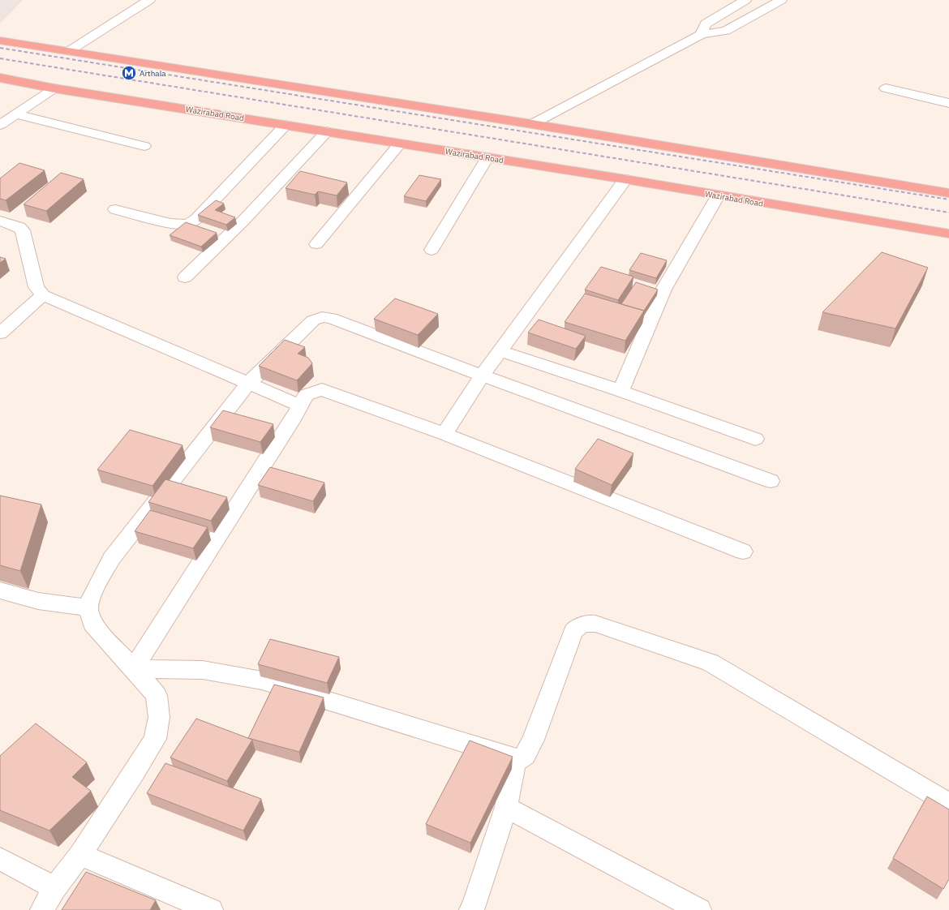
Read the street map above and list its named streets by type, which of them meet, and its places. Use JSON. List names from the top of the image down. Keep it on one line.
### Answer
{"streets":{"highway":["Wazirabad Road"]},"places":{"metro station":["Arthala"]}}
